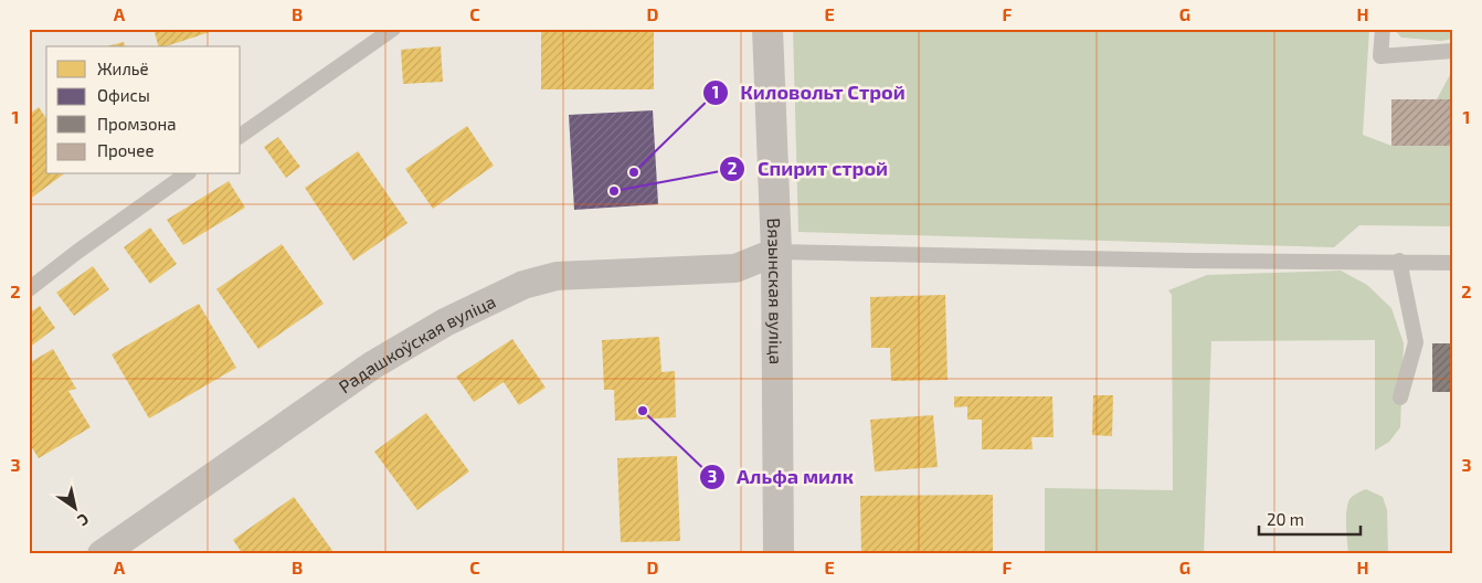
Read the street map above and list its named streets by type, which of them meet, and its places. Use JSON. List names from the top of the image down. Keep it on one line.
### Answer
{"streets":{"street":["Вязынская вуліца","Радашкоўская вуліца"]},"crossings":[["Вязынская вуліца","Радашкоўская вуліца"]],"places":["Киловольт Строй","Спирит строй","Альфа милк"],"legend":["Жильё","Офисы","Промзона","Прочее"],"scale_bar":"20 m","north":"bottom right","grid":{"columns":["A","B","C","D","E","F","G","H"],"rows":["1","2","3"]}}
